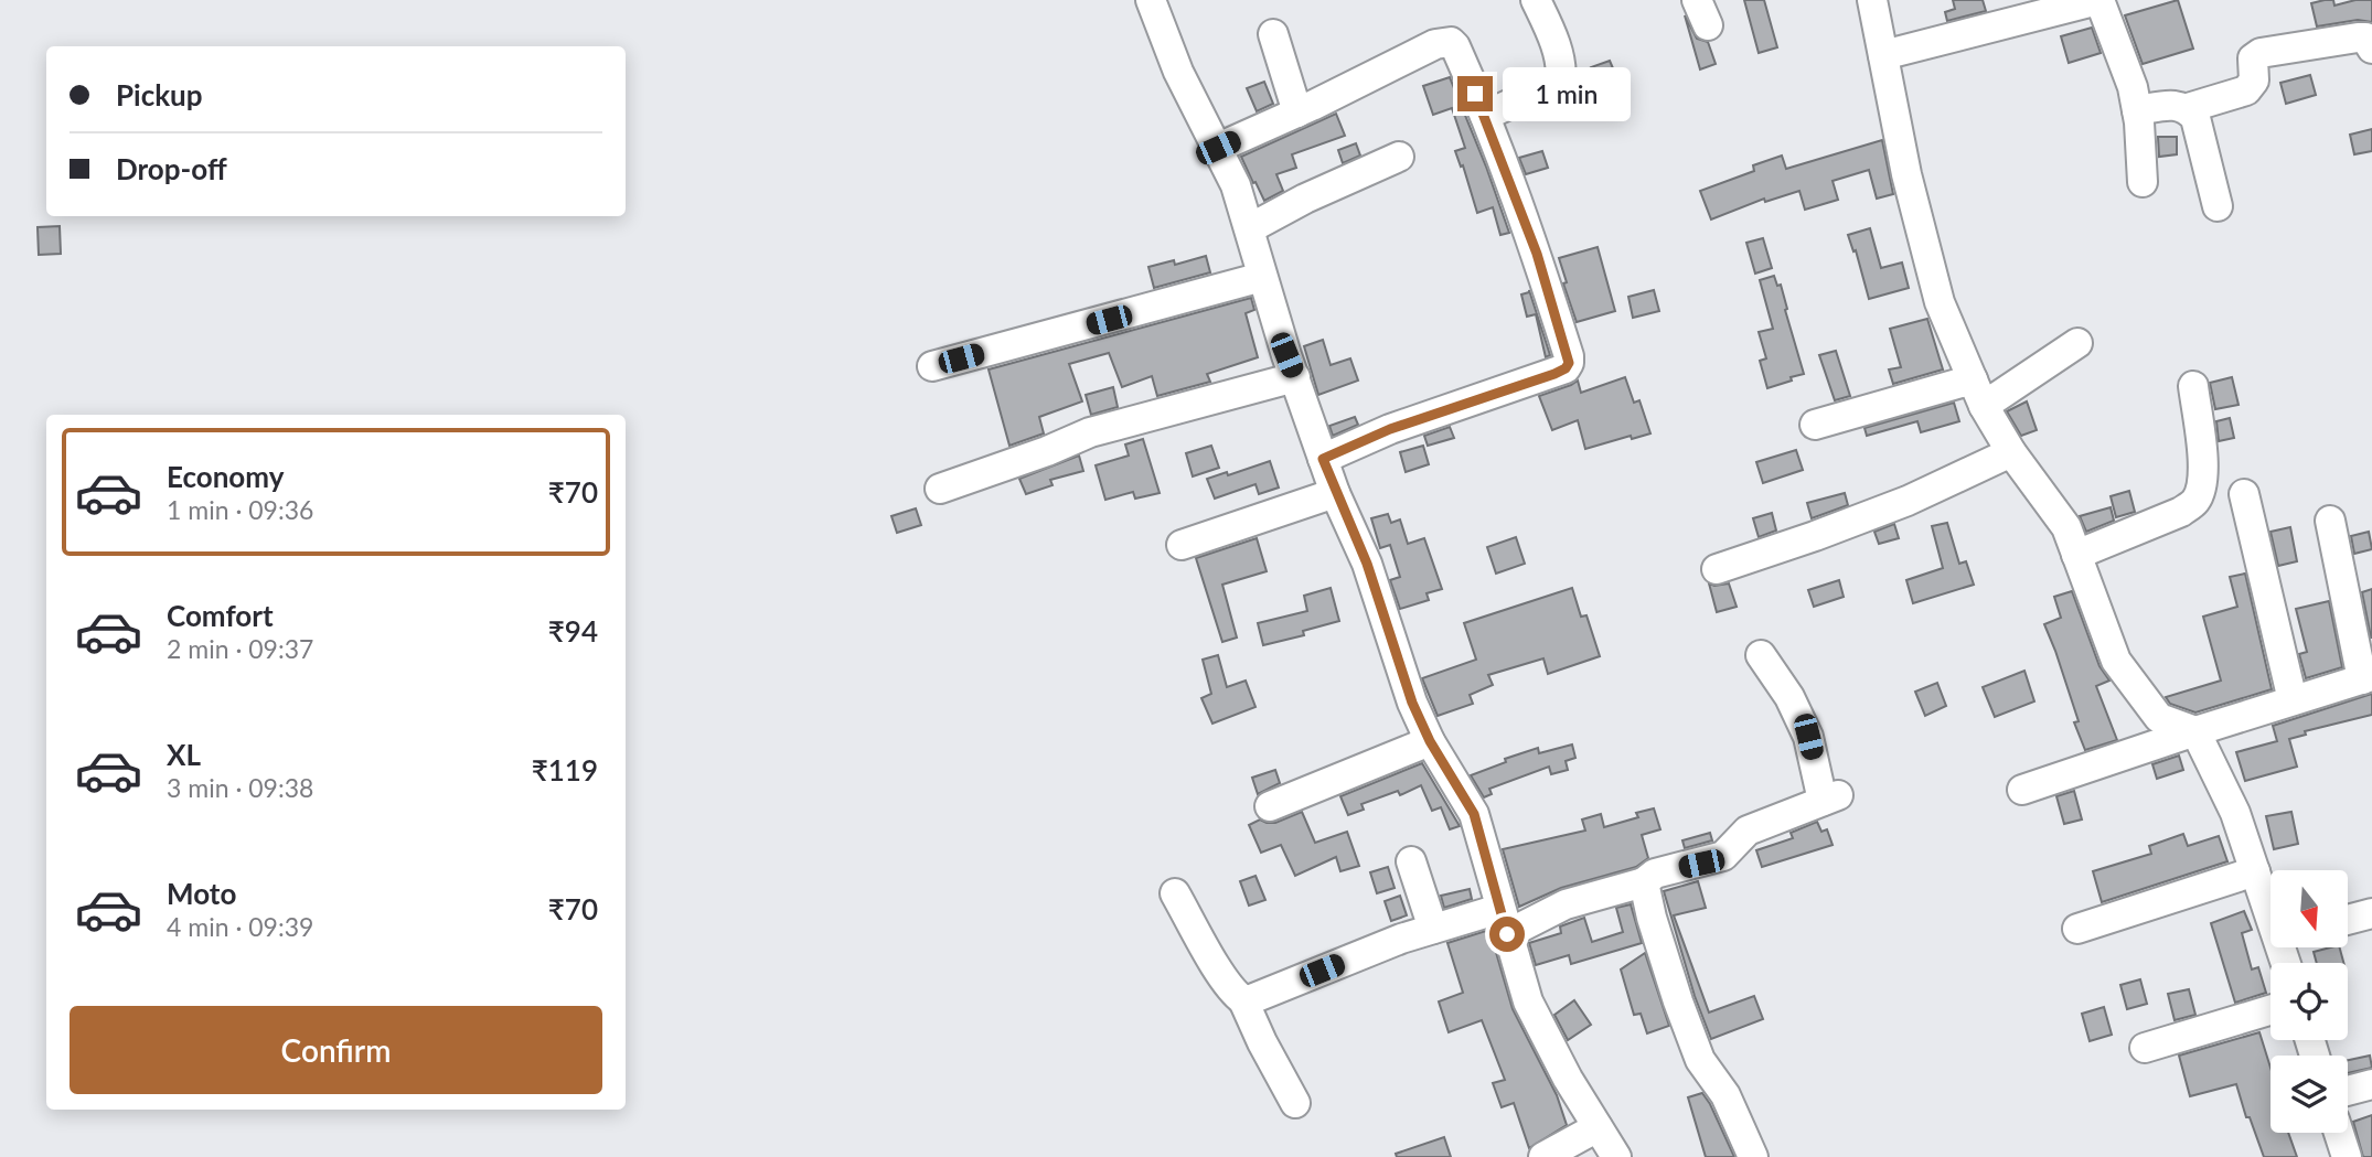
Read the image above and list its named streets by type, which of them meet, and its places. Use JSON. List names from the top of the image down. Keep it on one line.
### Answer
{"north":"bottom","page":{"banner":["Pickup","Drop-off"],"bubble":"1 min","list":[{"name":"Economy","note":"1 min · 09:36","value":"₹70"},{"name":"Comfort","note":"2 min · 09:37","value":"₹94"},{"name":"XL","note":"3 min · 09:38","value":"₹119"},{"name":"Moto","note":"4 min · 09:39","value":"₹70"}],"buttons":"Confirm"}}
